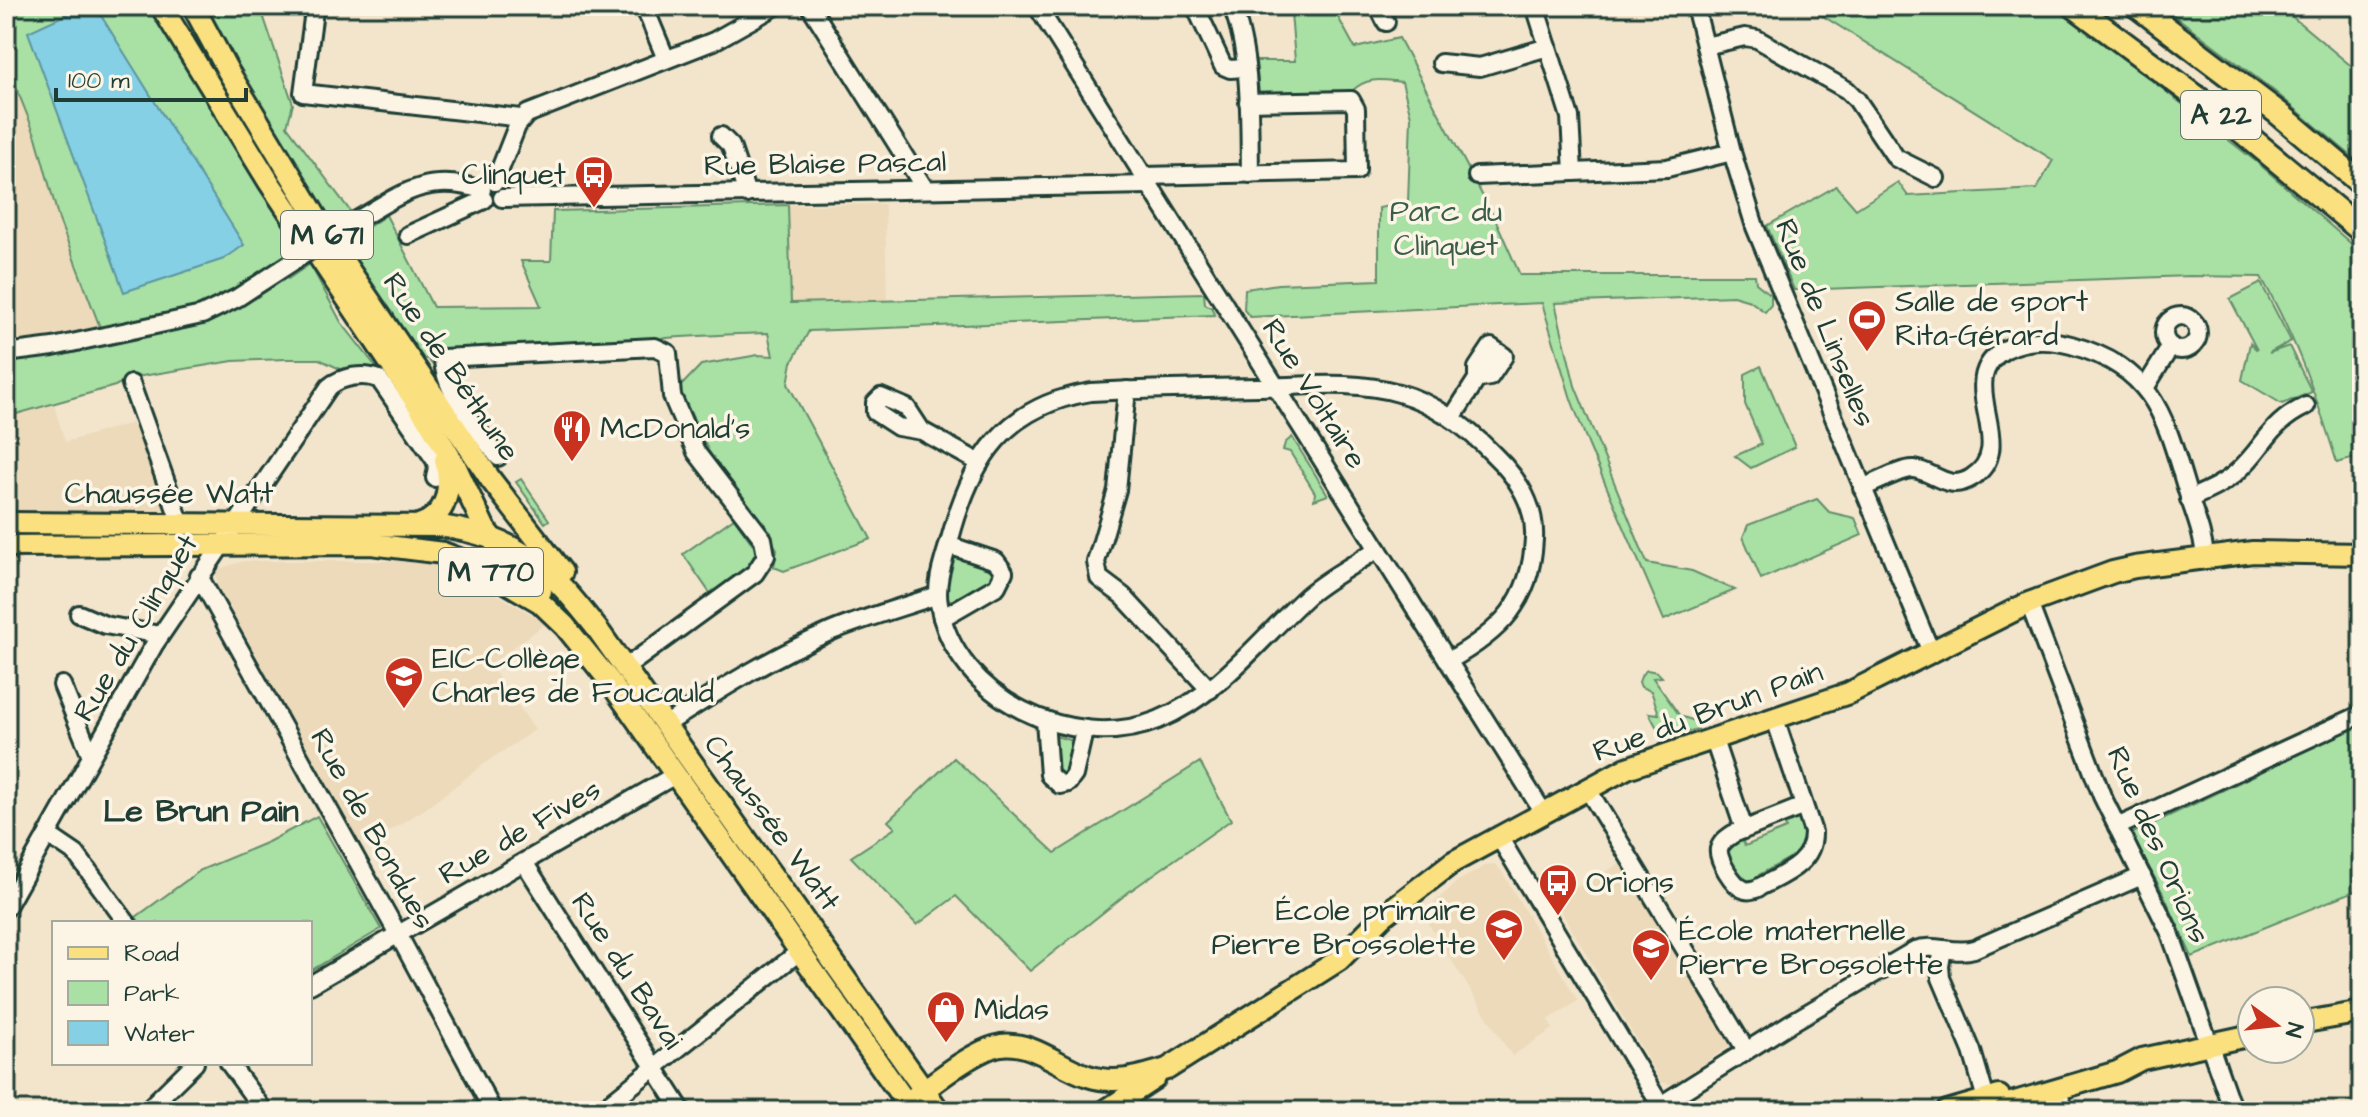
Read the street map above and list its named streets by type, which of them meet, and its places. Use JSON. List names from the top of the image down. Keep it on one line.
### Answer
{"streets":{"highway":["A 22"],"main road":["M 671","Rue de Béthune","Chaussée Watt","M 770","Rue du Brun Pain"],"street":["Rue Blaise Pascal","Rue de Linselles","Rue Voltaire","Rue du Clinquet","Rue de Bondues","Rue de Fives","Rue des Orions","Rue du Bavai"]},"crossings":[["Rue Blaise Pascal","Rue Voltaire"],["Rue de Linselles","Rue du Brun Pain"],["Rue de Béthune","Chaussée Watt"],["Rue de Béthune","M 770"],["Rue Voltaire","Rue du Brun Pain"],["Chaussée Watt","M 770"],["Chaussée Watt","Rue du Clinquet"],["Chaussée Watt","Rue du Brun Pain"],["Chaussée Watt","Rue de Fives"],["M 770","Rue du Brun Pain"],["Rue du Clinquet","Rue de Bondues"],["Rue du Brun Pain","Rue des Orions"],["Rue de Bondues","Rue de Fives"],["Rue de Fives","Rue du Bavai"]],"districts":["Le Brun Pain"],"parks":["Parc du Clinquet"],"places":{"bus stop":["Clinquet","Orions"],"sports":["Salle de sport Rita-Gérard"],"restaurant":["McDonald's"],"school or university":["EIC-Collège Charles de Foucauld","École primaire Pierre Brossolette","École maternelle Pierre Brossolette"],"shop":["Midas"]},"legend":["Road","Park","Water"],"scale_bar":"100 m","north":"right"}
